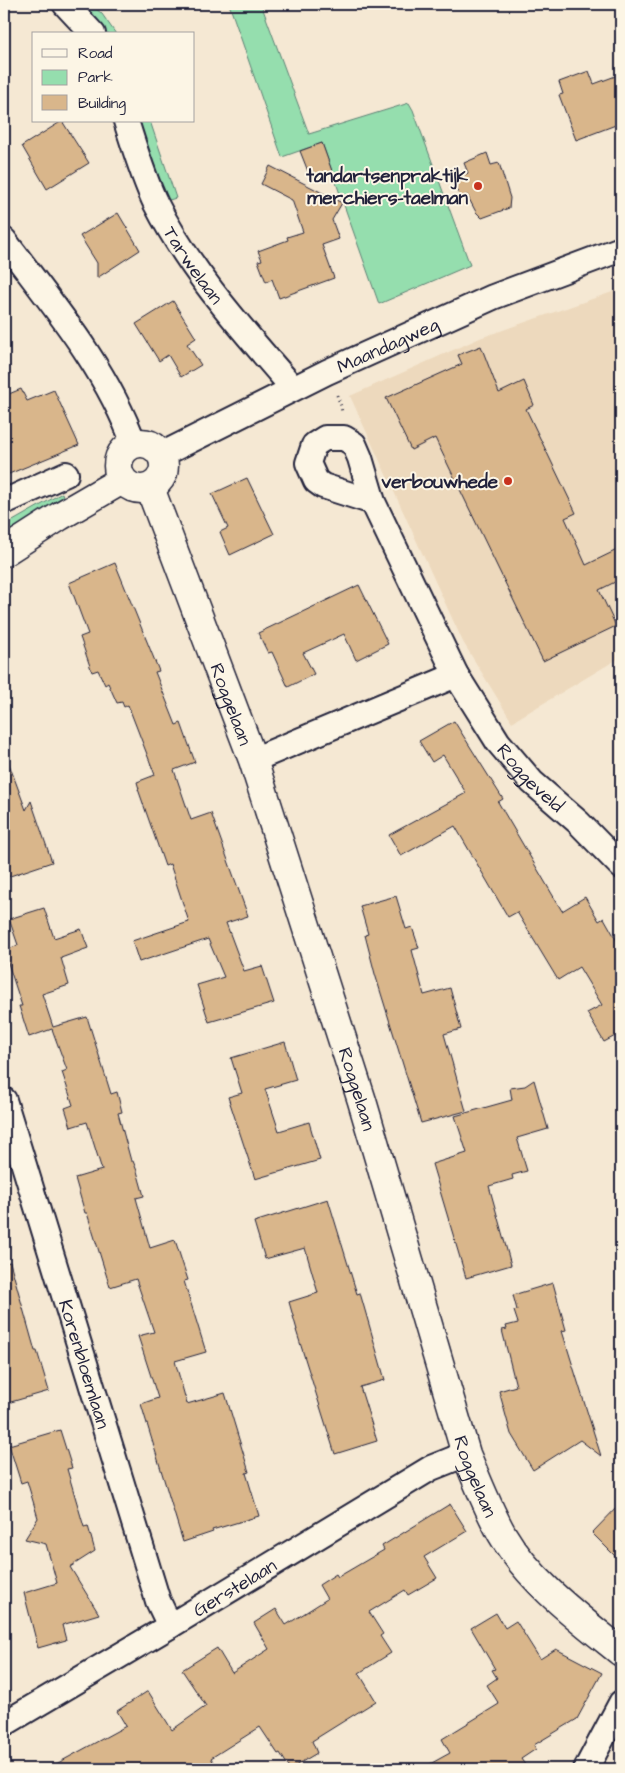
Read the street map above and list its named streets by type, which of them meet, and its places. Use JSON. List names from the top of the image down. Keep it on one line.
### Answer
{"streets":{"street":["Tarwelaan","Maandagweg","Roggelaan","Roggeveld","Korenbloemlaan","Gerstelaan"]},"crossings":[["Tarwelaan","Maandagweg"],["Maandagweg","Roggelaan"],["Roggelaan","Gerstelaan"],["Korenbloemlaan","Gerstelaan"]],"places":["tandartsenpraktijk merchiers-taelman","verbouwhede"],"legend":["Road","Park","Building"]}
